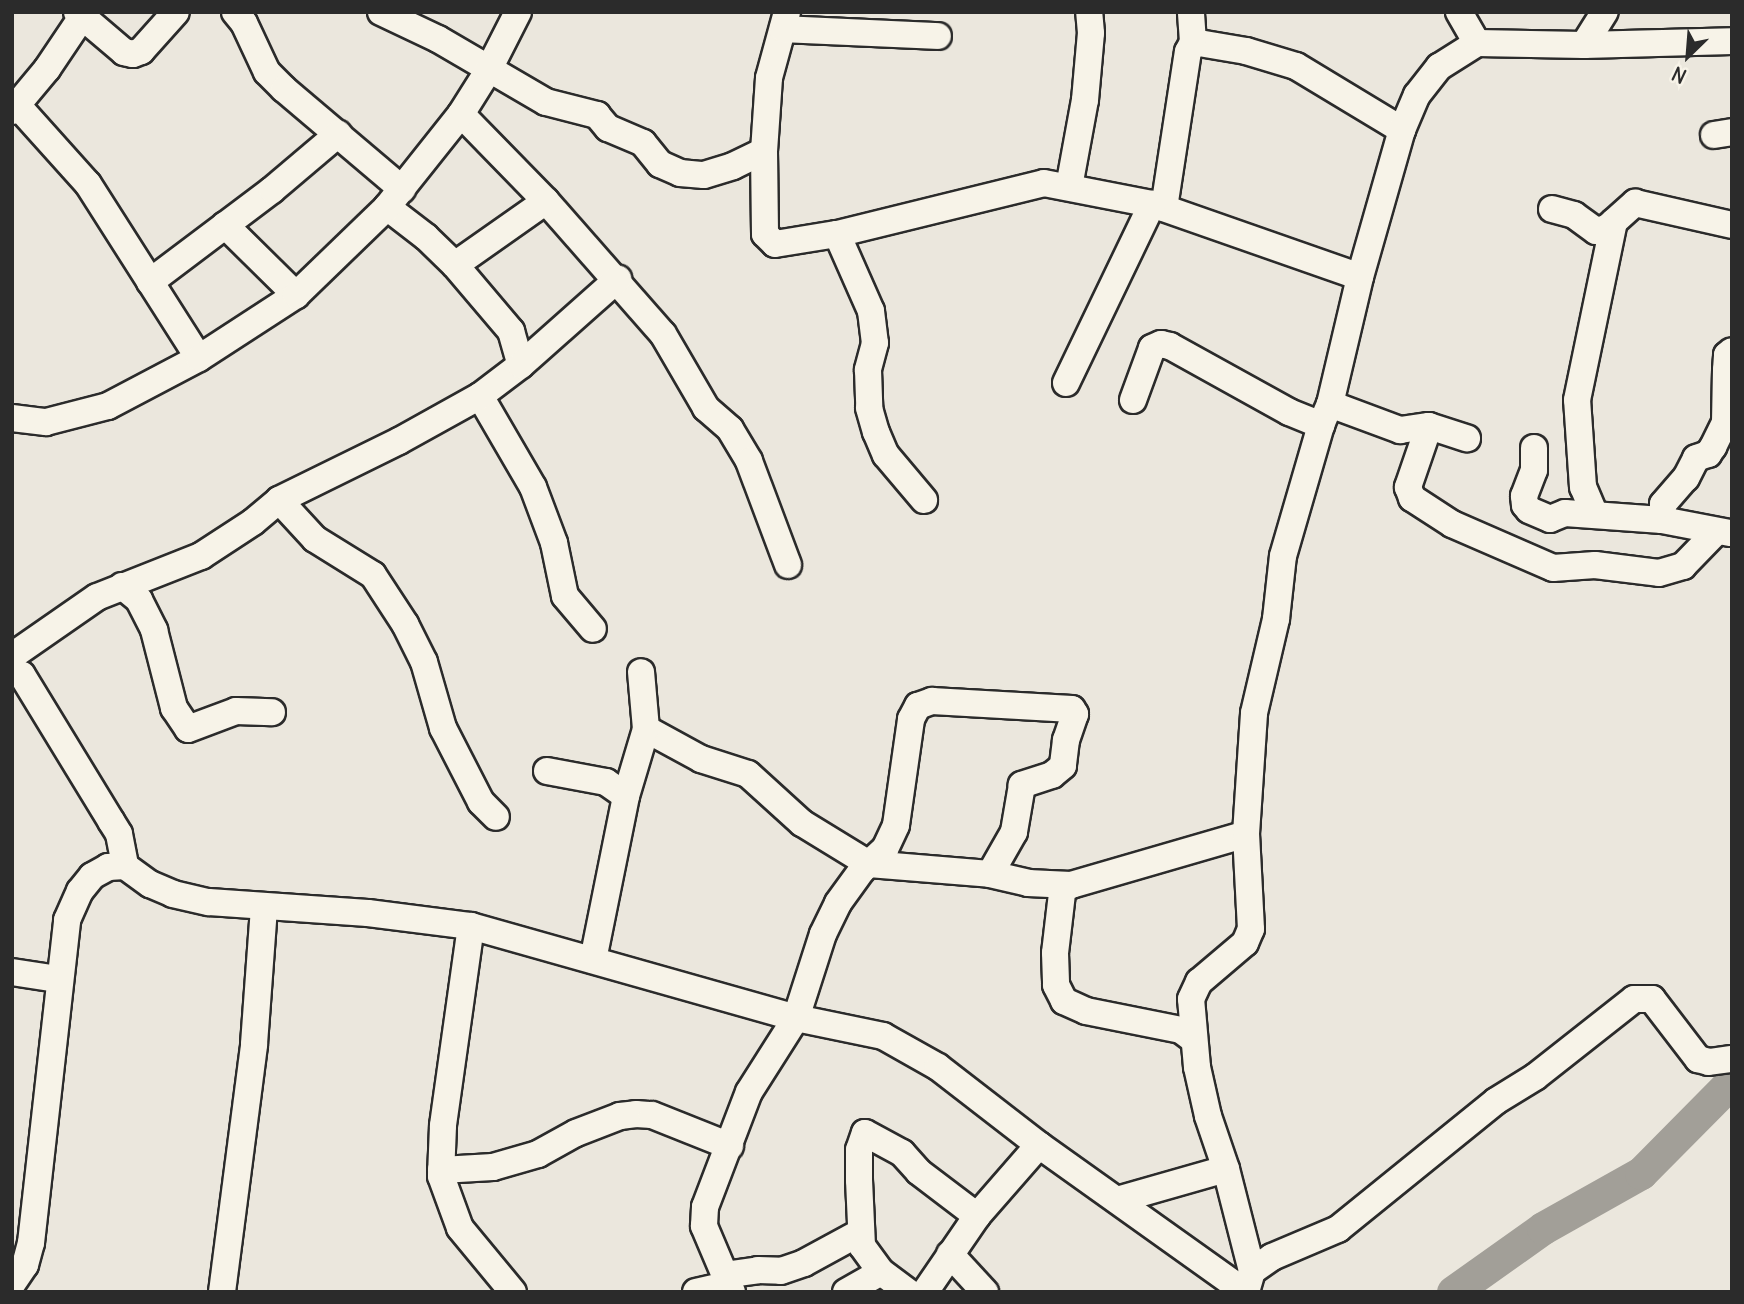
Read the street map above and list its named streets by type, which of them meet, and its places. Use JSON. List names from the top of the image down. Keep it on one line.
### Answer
{"north":"bottom left"}
